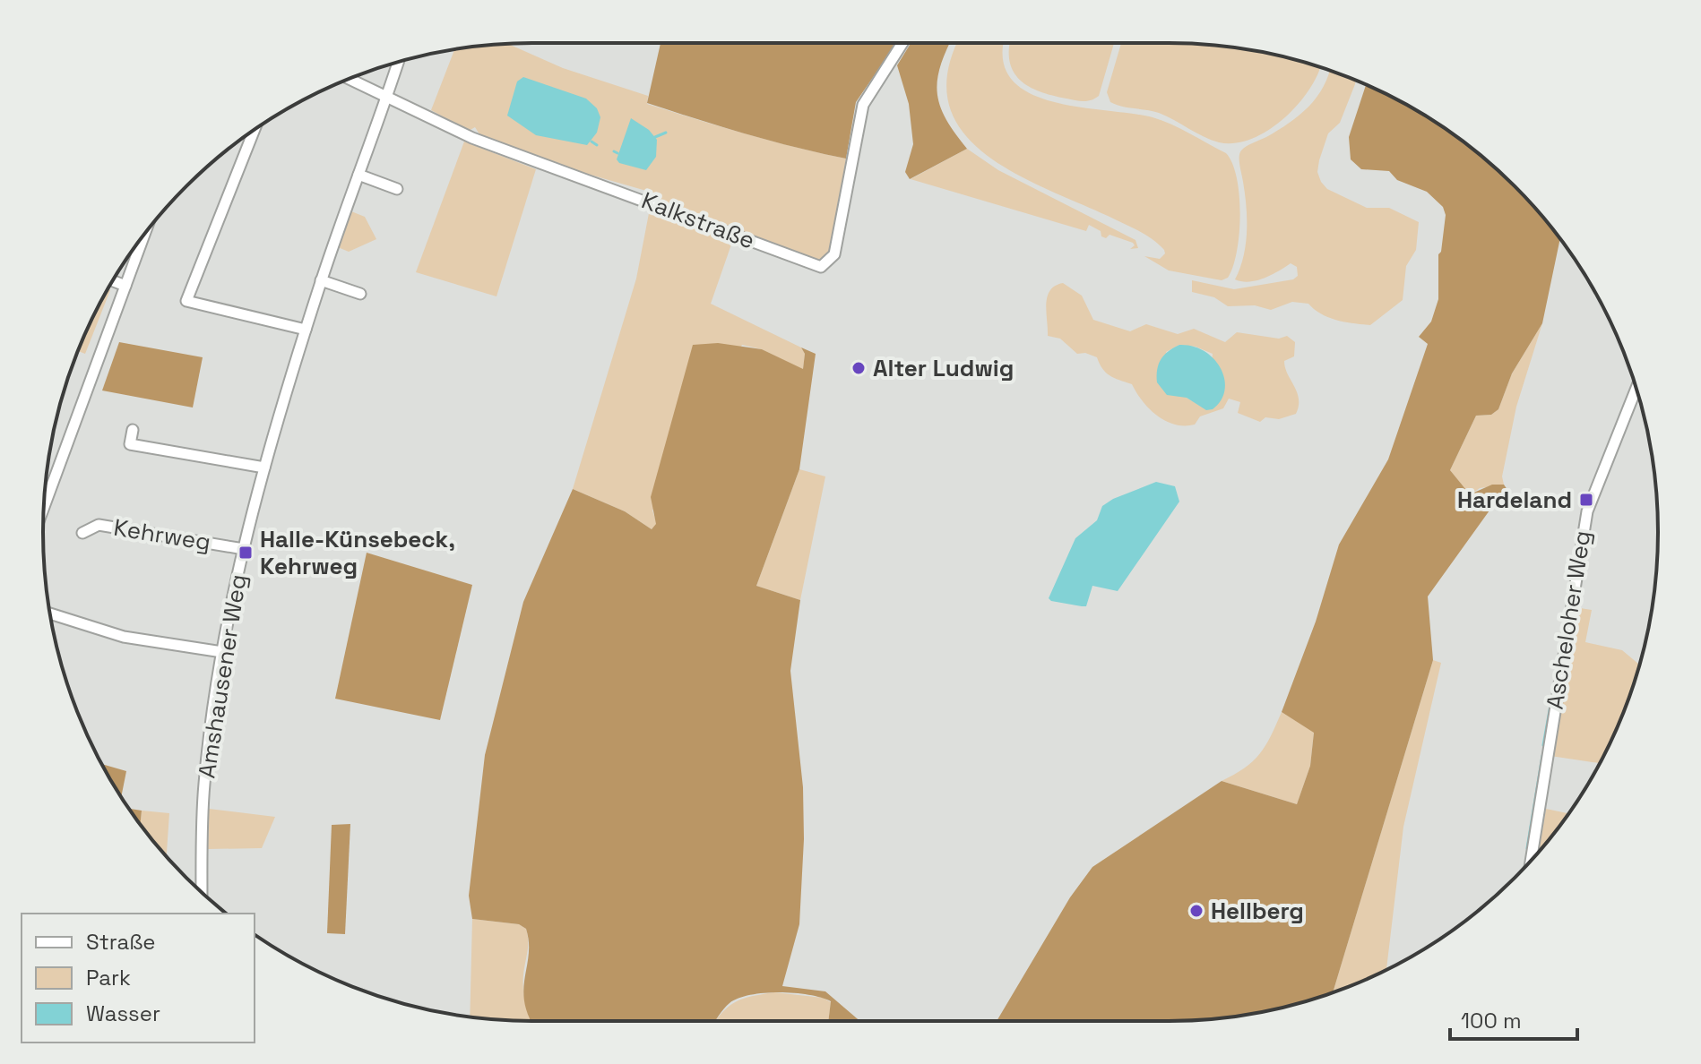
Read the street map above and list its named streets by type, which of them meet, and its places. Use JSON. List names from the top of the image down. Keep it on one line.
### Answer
{"streets":{"street":["Kalkstraße","Kehrweg","Ascheloher Weg","Amshausener Weg"]},"crossings":[["Kalkstraße","Amshausener Weg"],["Kehrweg","Amshausener Weg"]],"places":{"other":["Alter Ludwig","Hellberg"],"transit":["Hardeland","Halle-Künsebeck, Kehrweg"]},"legend":["Straße","Park","Wasser"],"scale_bar":"100 m"}
